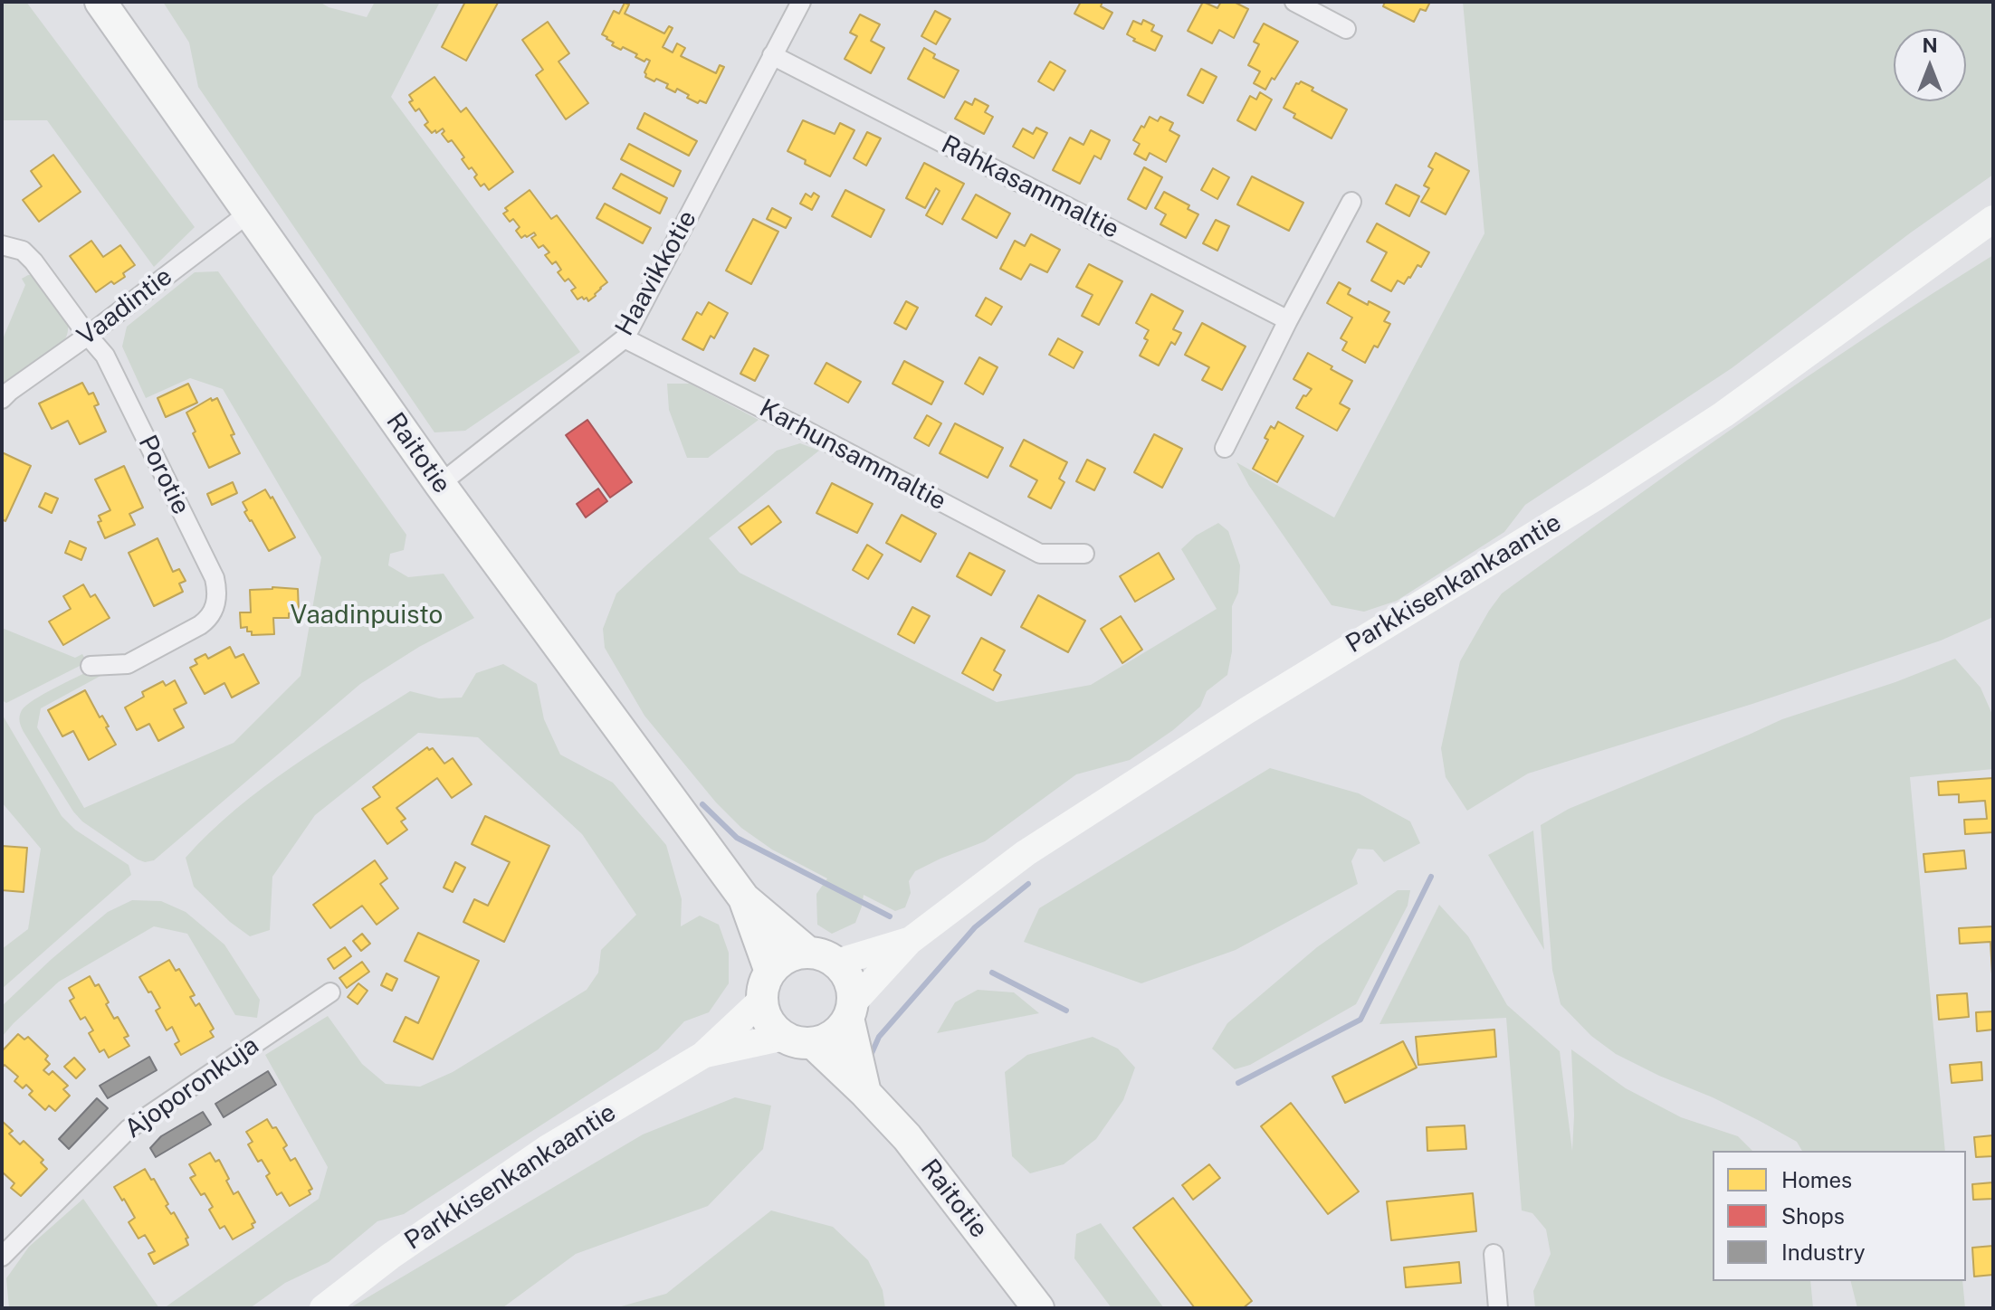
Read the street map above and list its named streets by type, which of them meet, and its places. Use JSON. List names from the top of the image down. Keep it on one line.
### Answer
{"streets":{"main road":["Raitotie"],"street":["Rahkasammaltie","Haavikkotie","Vaadintie","Karhunsammaltie","Porotie","Parkkisenkankaantie","Ajoporonkuja"]},"crossings":[["Rahkasammaltie","Haavikkotie"],["Haavikkotie","Raitotie"],["Haavikkotie","Karhunsammaltie"],["Vaadintie","Raitotie"],["Vaadintie","Porotie"],["Raitotie","Parkkisenkankaantie"]],"parks":["Vaadinpuisto"],"legend":["Homes","Shops","Industry"],"north":"top"}
